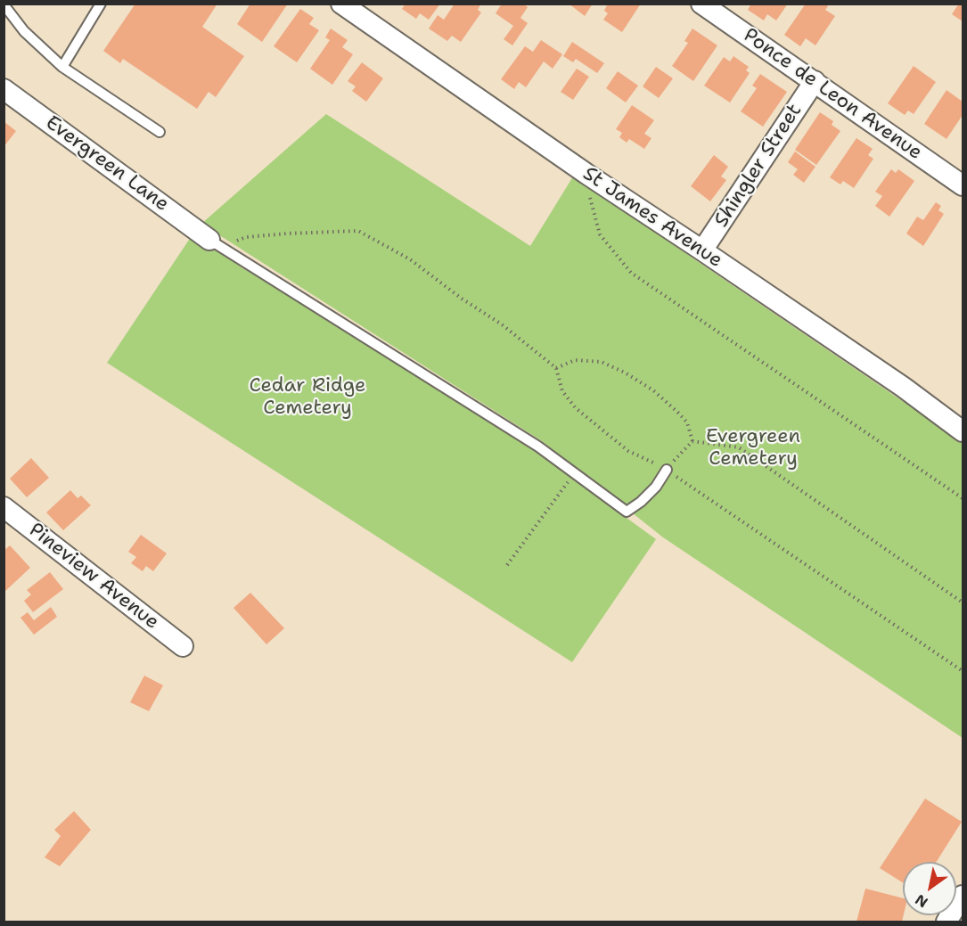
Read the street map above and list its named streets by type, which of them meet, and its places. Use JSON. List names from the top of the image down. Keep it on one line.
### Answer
{"streets":{"street":["Ponce de Leon Avenue","Evergreen Lane","Shingler Street","St James Avenue","Pineview Avenue"]},"crossings":[["Ponce de Leon Avenue","Shingler Street"],["Shingler Street","St James Avenue"]],"parks":["Cedar Ridge Cemetery","Evergreen Cemetery"],"north":"bottom left"}
